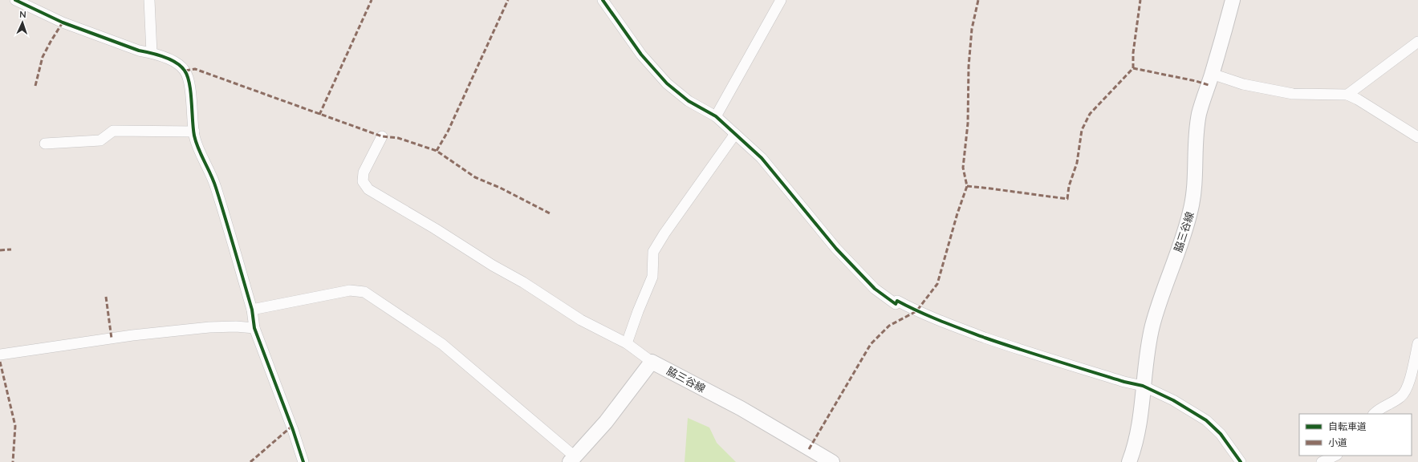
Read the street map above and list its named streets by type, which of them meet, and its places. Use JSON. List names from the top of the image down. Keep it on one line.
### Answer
{"streets":{"main road":["脇三谷線"]},"legend":["自転車道","小道"],"north":"top"}
